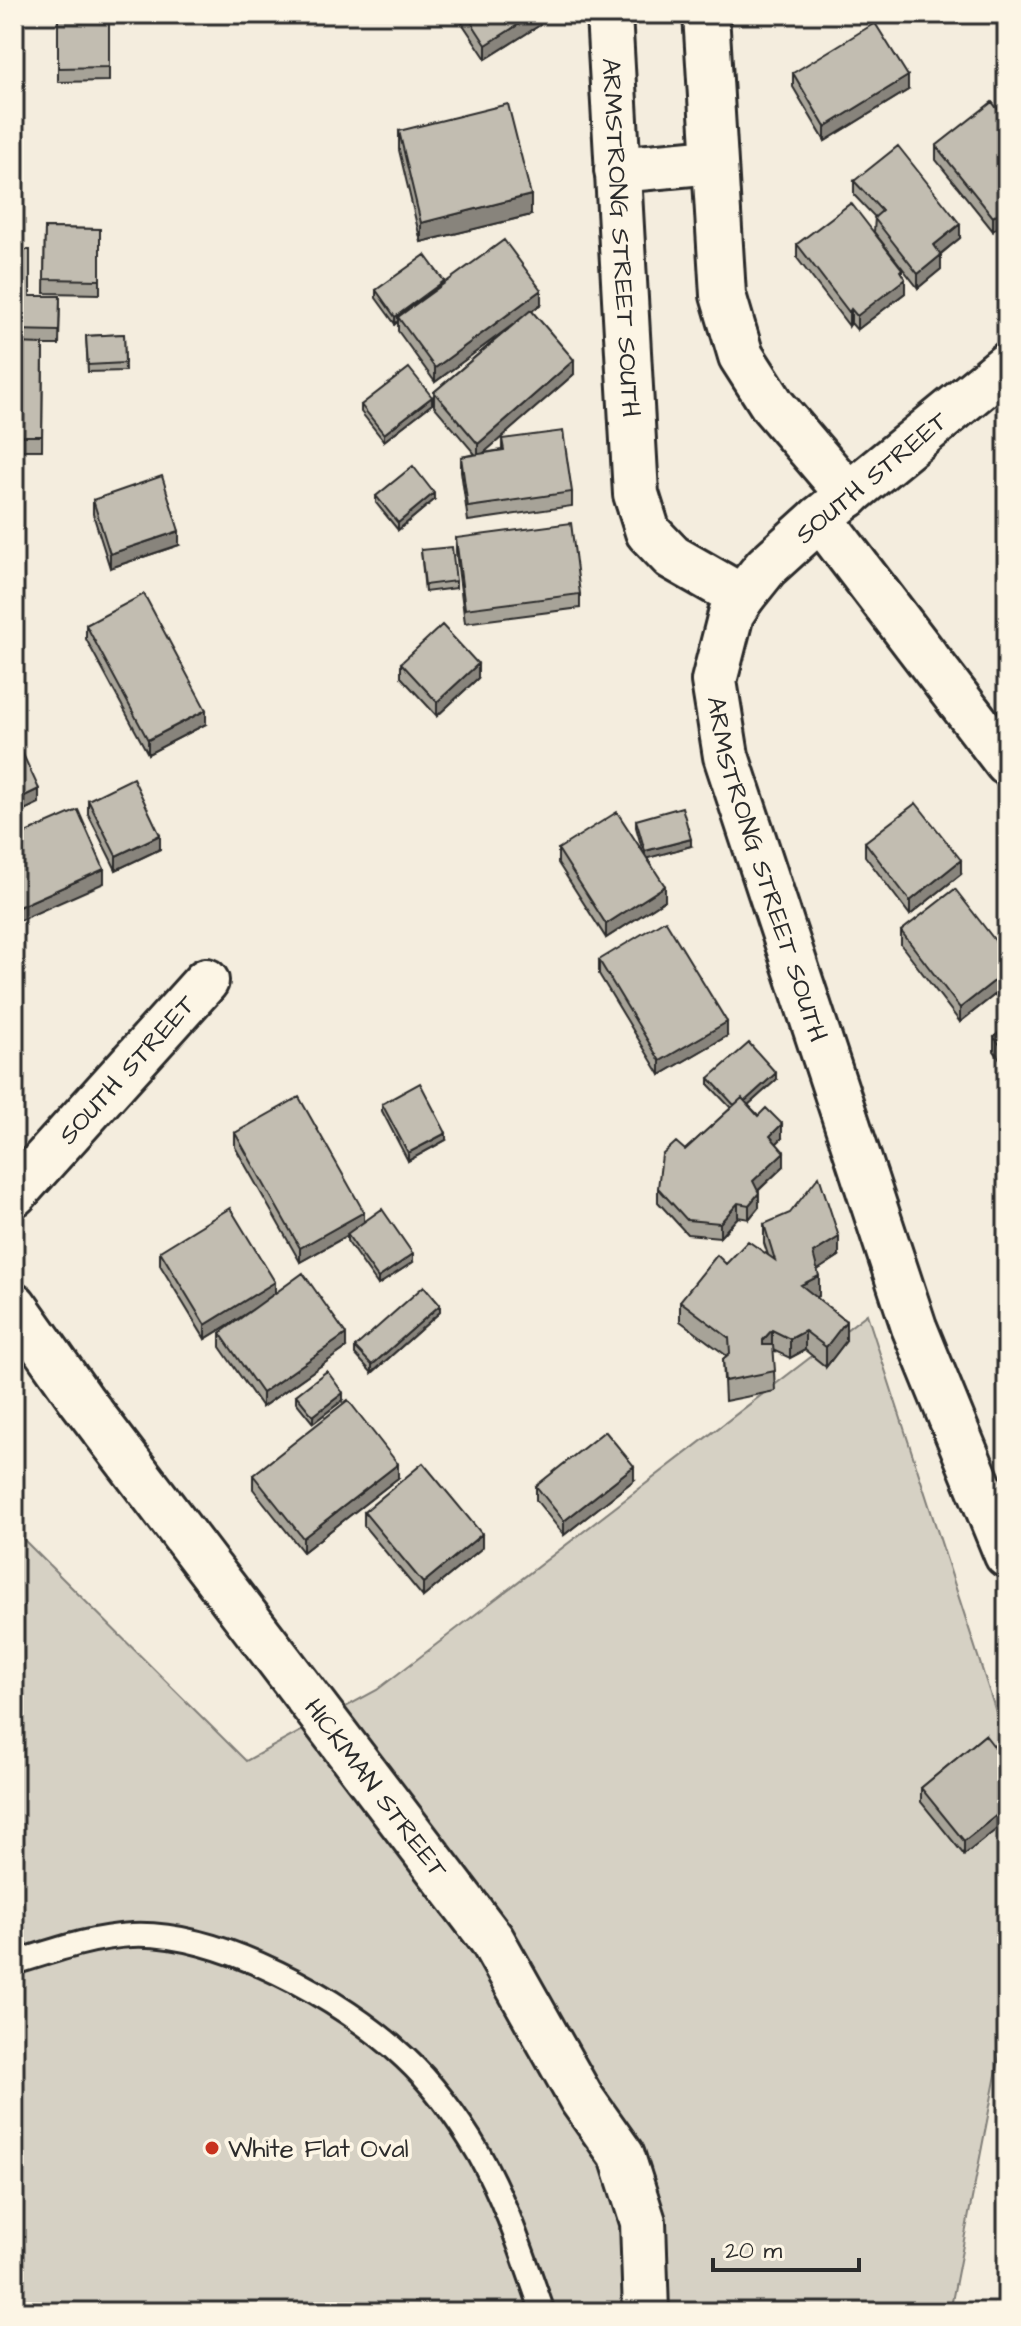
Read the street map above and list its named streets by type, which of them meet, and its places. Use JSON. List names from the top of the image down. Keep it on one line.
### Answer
{"streets":{"street":["ARMSTRONG STREET SOUTH","SOUTH STREET","HICKMAN STREET"]},"crossings":[["ARMSTRONG STREET SOUTH","SOUTH STREET"]],"places":["White Flat Oval"],"scale_bar":"20 m"}
